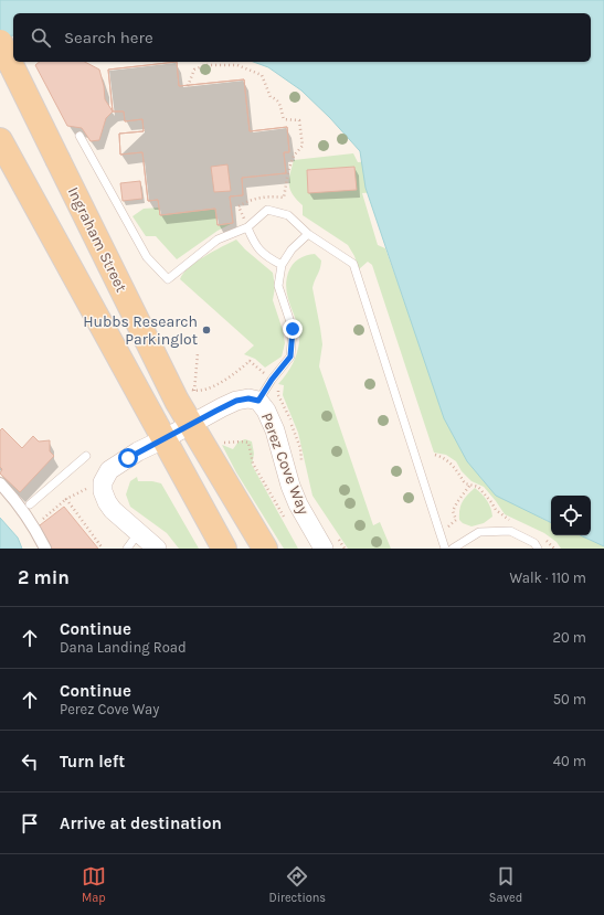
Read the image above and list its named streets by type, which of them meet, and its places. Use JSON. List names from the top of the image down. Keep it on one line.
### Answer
{"streets":{"main road":["Ingraham Street"],"street":["Perez Cove Way"]},"crossings":[["Ingraham Street","Perez Cove Way"]],"places":["Hubbs Research Parkinglot"],"page":{"search":"Search here","heading":["2 min","Walk · 110 m"],"list":[["Continue","Dana Landing Road","20 m"],["Continue","Perez Cove Way","50 m"],["Turn left","40 m"],"Arrive at destination"],"nav":["Map","Directions","Saved"]}}
